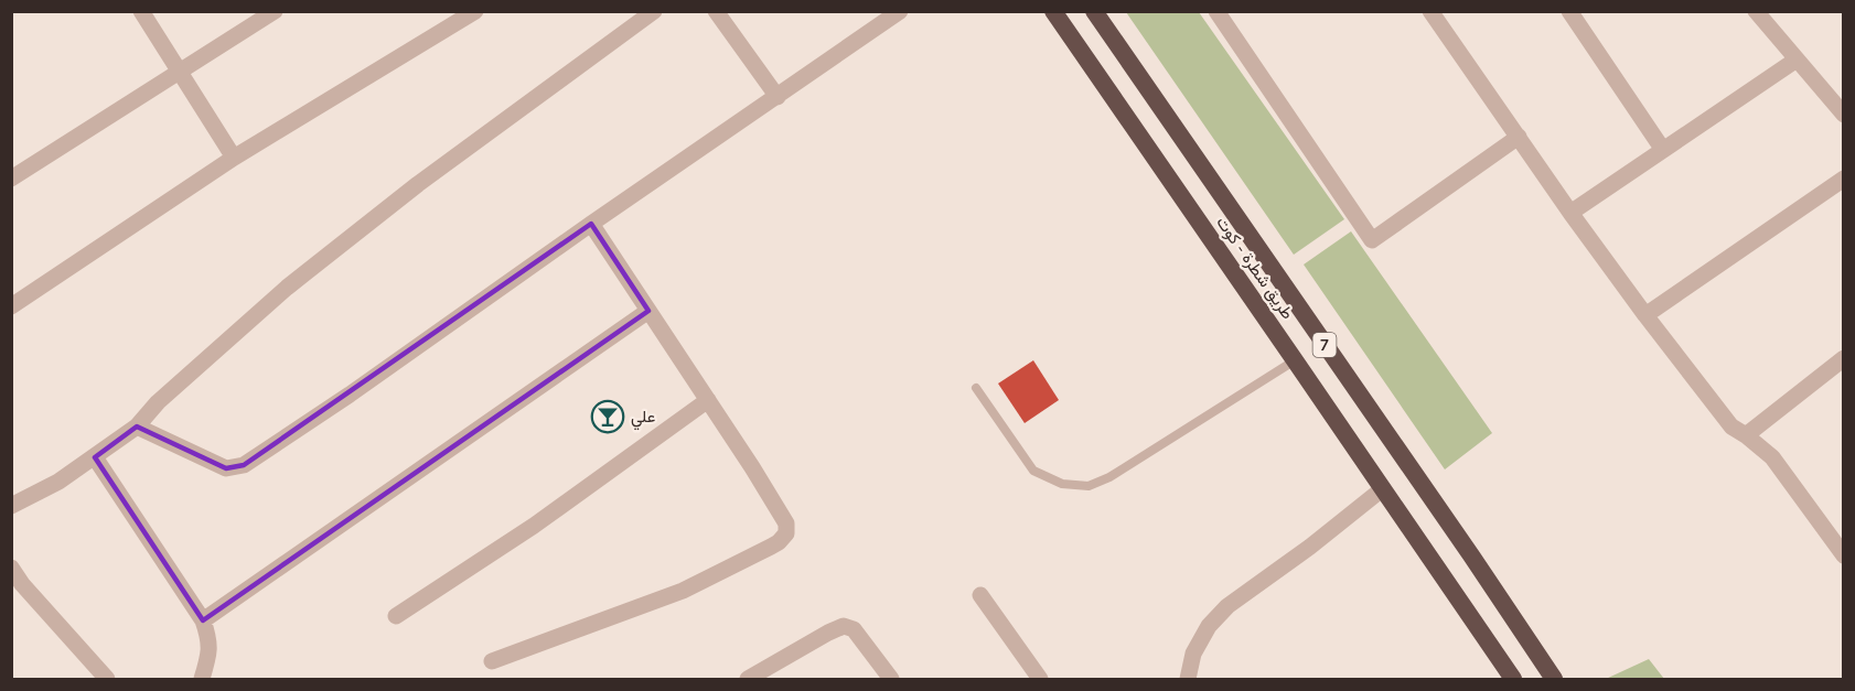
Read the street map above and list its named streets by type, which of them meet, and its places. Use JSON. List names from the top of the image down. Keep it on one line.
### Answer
{"streets":{"highway":["طريق شطرة - كوت","7"]},"places":{"bar":["علي"]}}
